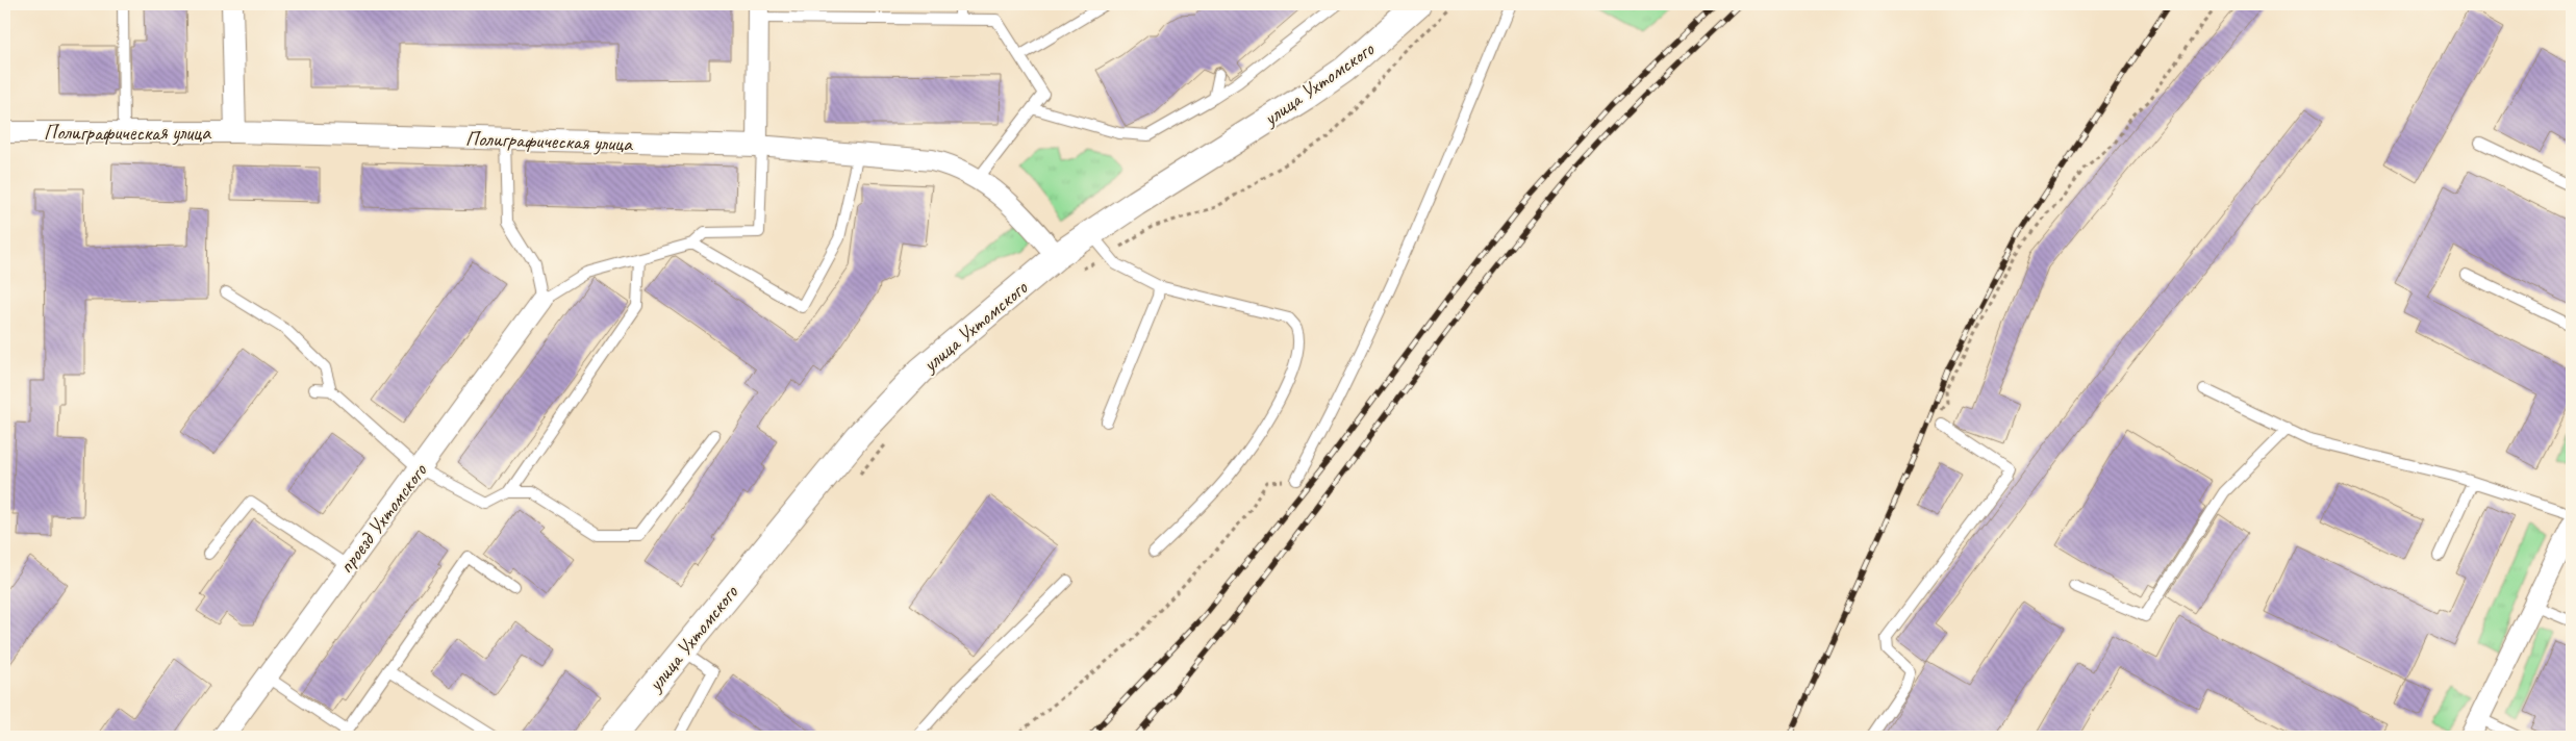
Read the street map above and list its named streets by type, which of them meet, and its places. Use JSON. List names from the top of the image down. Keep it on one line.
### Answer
{"streets":{"street":["улица Ухтомского","Полиграфическая улица","проезд Ухтомского"]},"crossings":[["улица Ухтомского","Полиграфическая улица"]]}
